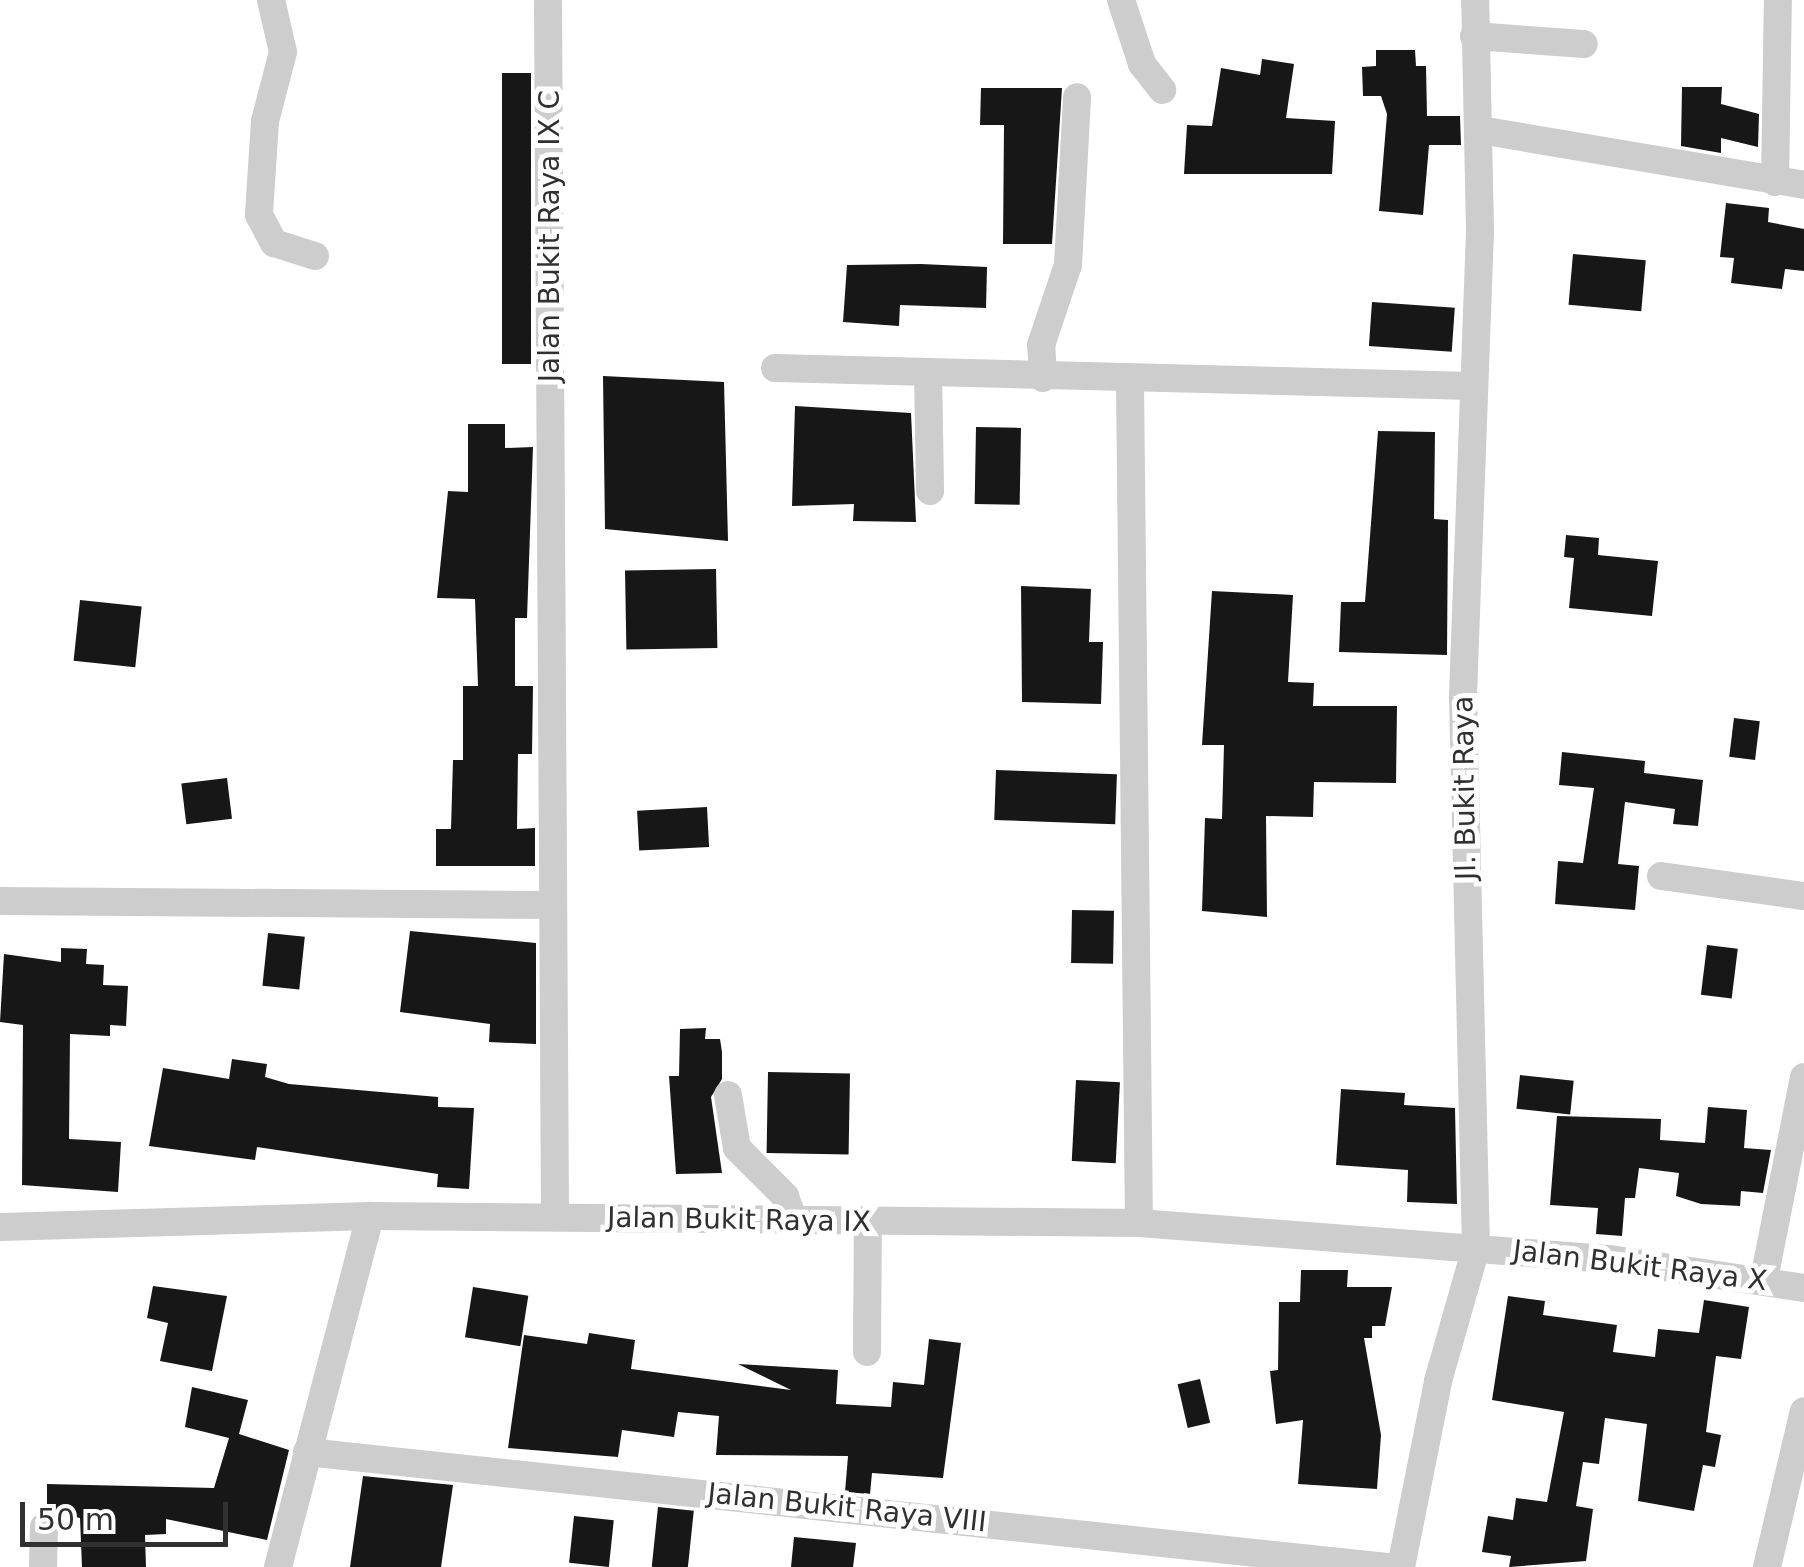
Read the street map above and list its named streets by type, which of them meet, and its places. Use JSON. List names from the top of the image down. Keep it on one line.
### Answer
{"streets":{"street":["Jalan Bukit Raya IX C","Jl. Bukit Raya","Jalan Bukit Raya IX","Jalan Bukit Raya X","Jalan Bukit Raya VIII"]},"crossings":[["Jalan Bukit Raya IX C","Jalan Bukit Raya IX"],["Jl. Bukit Raya","Jalan Bukit Raya IX"],["Jl. Bukit Raya","Jalan Bukit Raya X"],["Jalan Bukit Raya IX","Jalan Bukit Raya X"]],"scale_bar":"50 m"}
